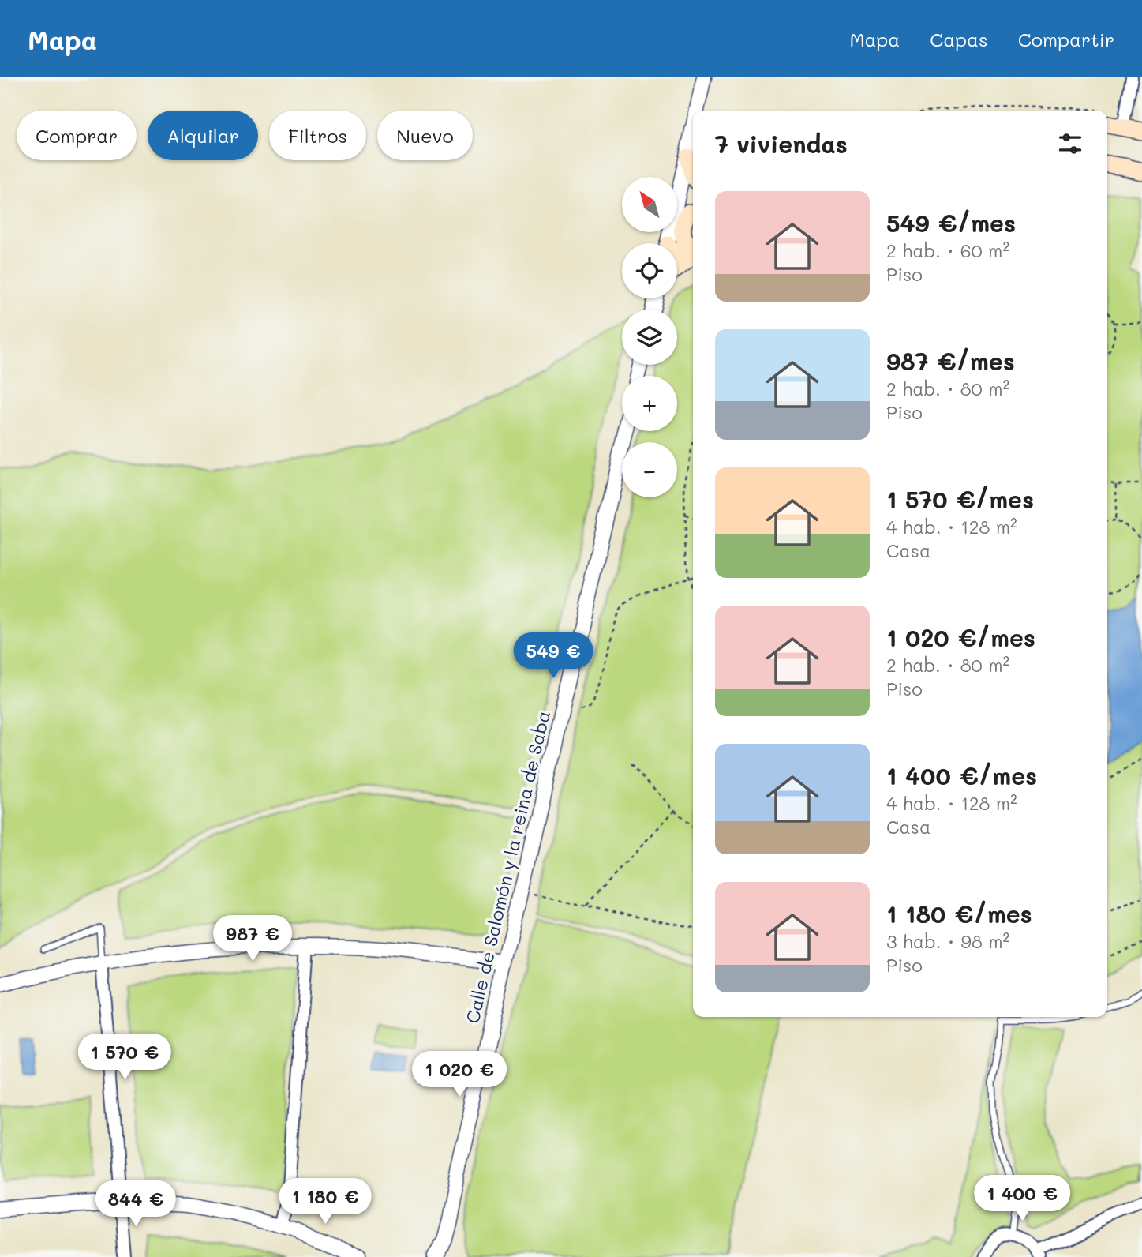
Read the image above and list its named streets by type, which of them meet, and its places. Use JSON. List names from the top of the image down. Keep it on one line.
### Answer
{"streets":{"street":["Calle de Salomón y la reina de Saba"]},"north":"top left","page":{"header":"Mapa","nav":["Mapa","Capas","Compartir"],"chip":["Comprar","Alquilar","Filtros","Nuevo"],"heading":"7 viviendas","map_buttons":["+","−"],"list":[{"name":"549 €/mes","note":"2 hab. · 60 m² · Piso"},{"name":"987 €/mes","note":"2 hab. · 80 m² · Piso"},{"name":"1 570 €/mes","note":"4 hab. · 128 m² · Casa"},{"name":"1 020 €/mes","note":"2 hab. · 80 m² · Piso"},{"name":"1 400 €/mes","note":"4 hab. · 128 m² · Casa"},{"name":"1 180 €/mes","note":"3 hab. · 98 m² · Piso"}],"price":["549 €","987 €","1 570 €","1 020 €","1 400 €","1 180 €","844 €"]}}
